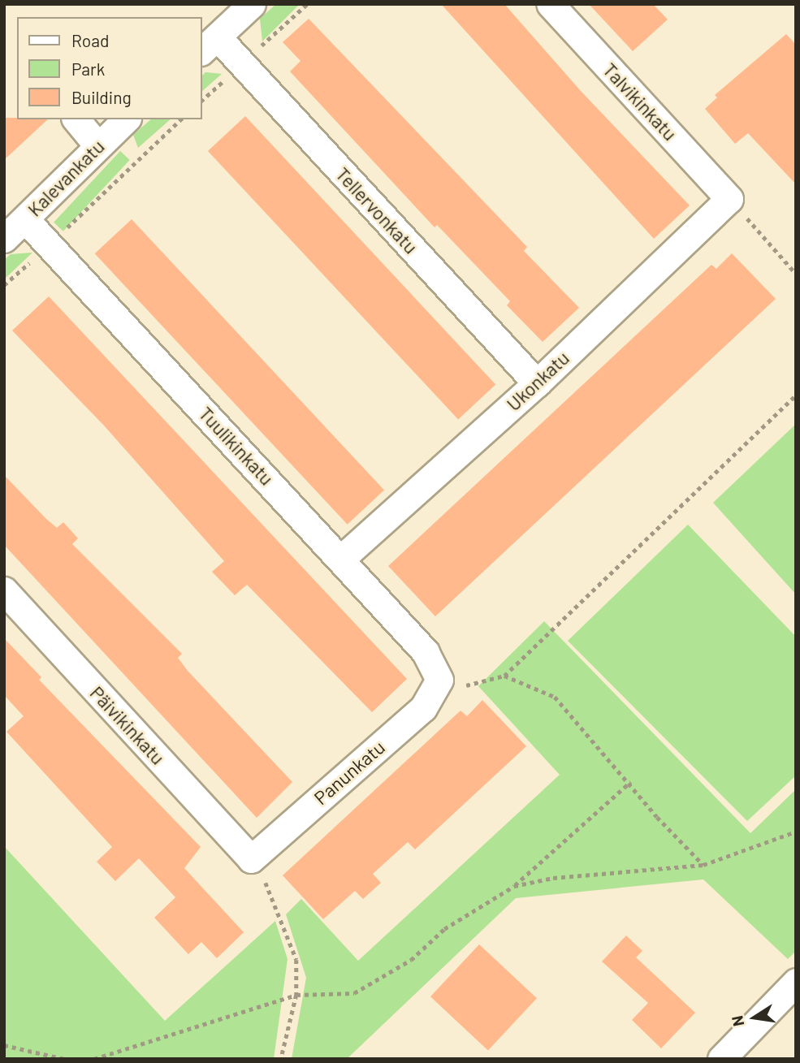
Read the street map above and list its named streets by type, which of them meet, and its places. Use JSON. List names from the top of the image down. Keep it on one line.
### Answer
{"streets":{"street":["Talvikinkatu","Kalevankatu","Tellervonkatu","Ukonkatu","Tuulikinkatu","Päivikinkatu","Panunkatu"]},"crossings":[["Talvikinkatu","Ukonkatu"],["Kalevankatu","Tuulikinkatu"],["Tellervonkatu","Ukonkatu"],["Ukonkatu","Tuulikinkatu"],["Tuulikinkatu","Panunkatu"],["Päivikinkatu","Panunkatu"]],"legend":["Road","Park","Building"],"north":"left"}
